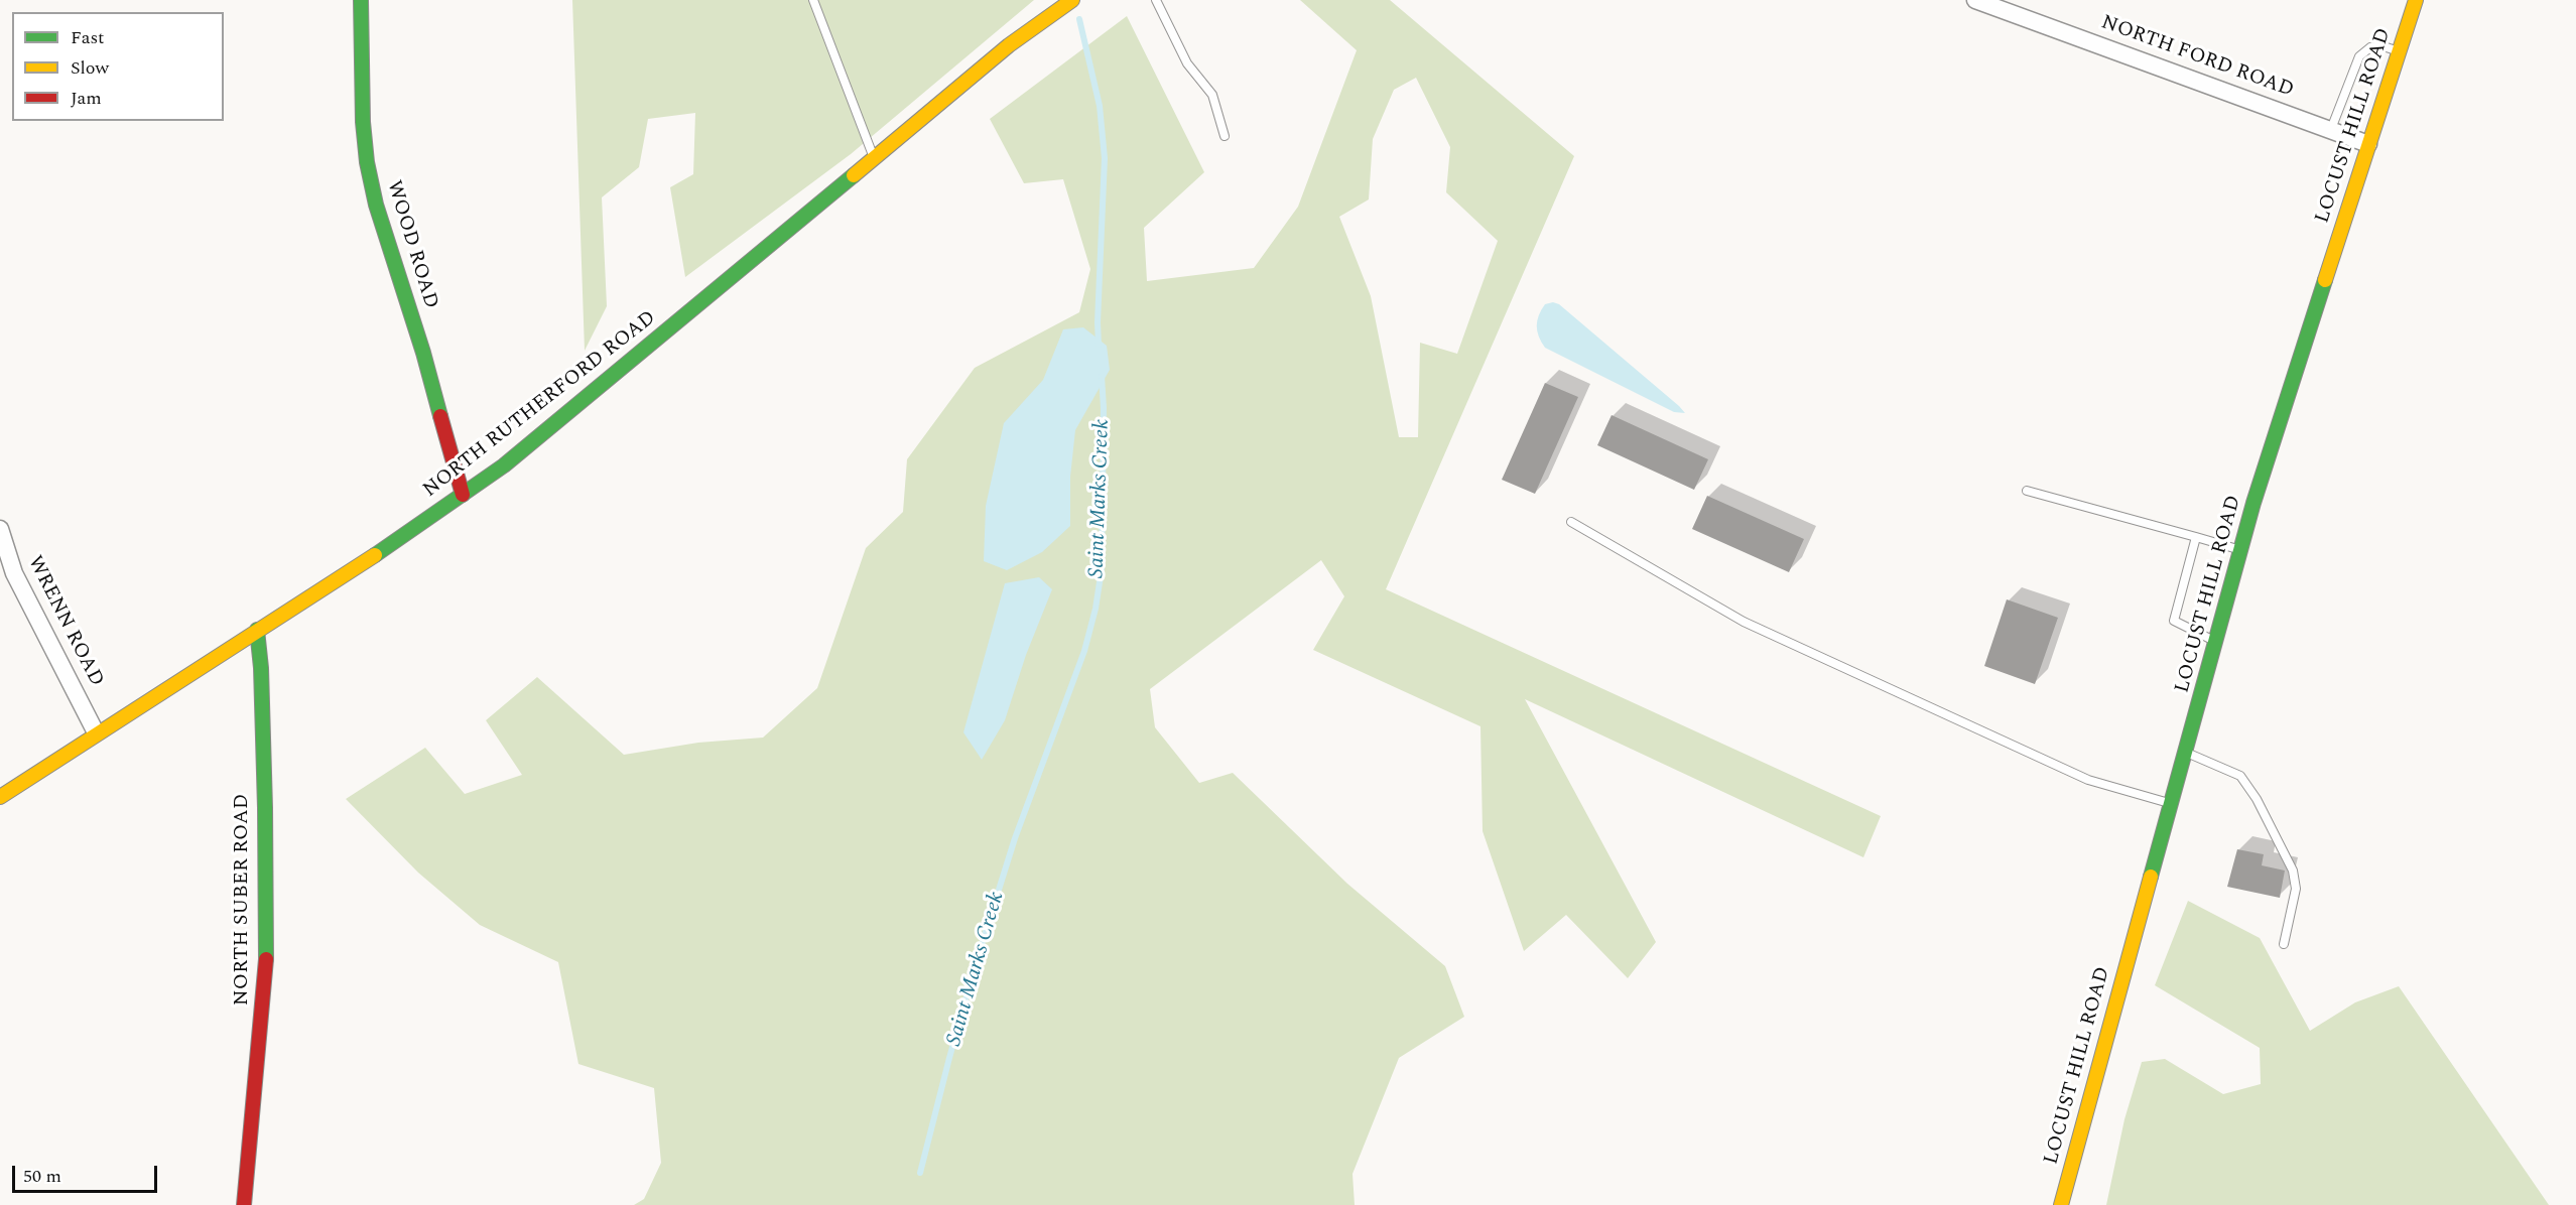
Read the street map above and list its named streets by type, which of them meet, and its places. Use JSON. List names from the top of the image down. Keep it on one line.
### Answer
{"streets":{"street":["NORTH FORD ROAD","LOCUST HILL ROAD","WOOD ROAD","NORTH RUTHERFORD ROAD","WRENN ROAD","NORTH SUBER ROAD"]},"crossings":[["NORTH FORD ROAD","LOCUST HILL ROAD"],["WOOD ROAD","NORTH RUTHERFORD ROAD"],["NORTH RUTHERFORD ROAD","WRENN ROAD"],["NORTH RUTHERFORD ROAD","NORTH SUBER ROAD"]],"water":["Saint Marks Creek"],"legend":["Fast","Slow","Jam"],"scale_bar":"50 m"}
